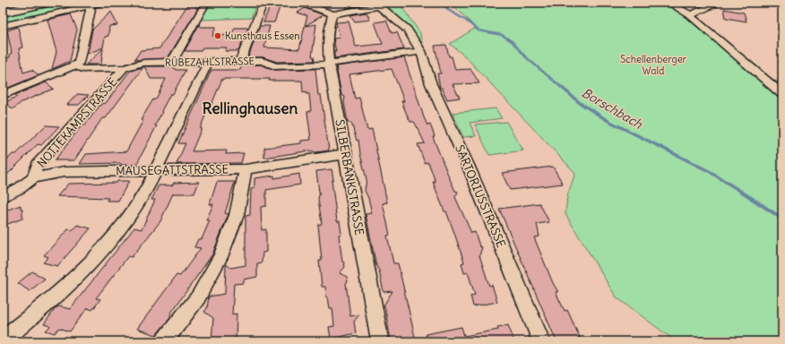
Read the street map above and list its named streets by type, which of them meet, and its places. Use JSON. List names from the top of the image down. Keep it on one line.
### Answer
{"streets":{"street":["RÜBEZAHLSTRASSE","NOTTEKAMPSTRASSE","MAUSEGATTSTRASSE","SILBERBANKSTRASSE","SARTORIUSSTRASSE"]},"crossings":[["RÜBEZAHLSTRASSE","NOTTEKAMPSTRASSE"],["RÜBEZAHLSTRASSE","SILBERBANKSTRASSE"],["RÜBEZAHLSTRASSE","SARTORIUSSTRASSE"],["NOTTEKAMPSTRASSE","MAUSEGATTSTRASSE"],["MAUSEGATTSTRASSE","SILBERBANKSTRASSE"]],"districts":["Rellinghausen"],"water":["Borschbach"],"parks":["Schellenberger Wald"],"places":["Kunsthaus Essen"]}
